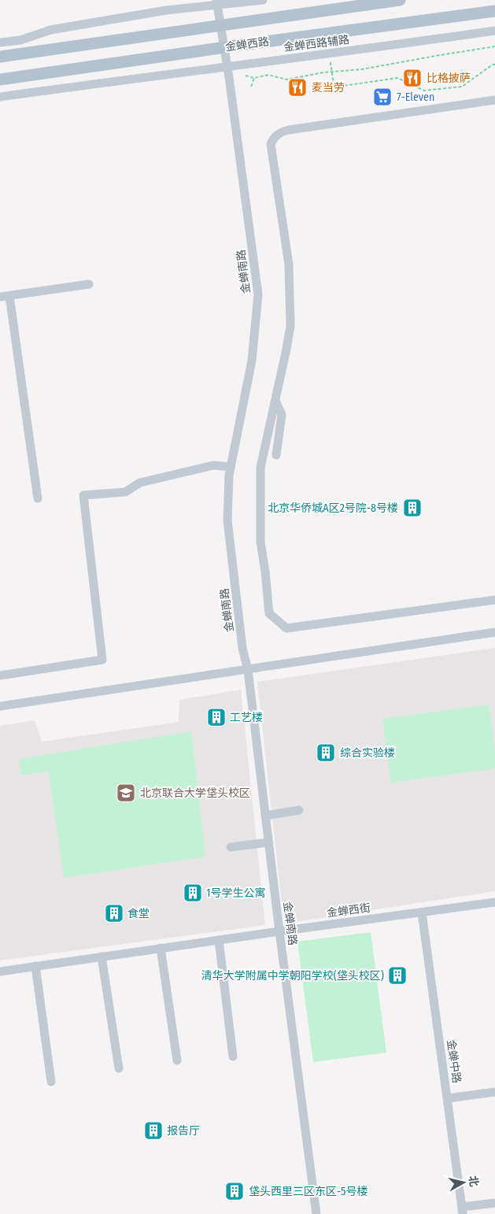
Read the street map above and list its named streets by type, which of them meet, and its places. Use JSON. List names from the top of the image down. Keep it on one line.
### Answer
{"streets":{"main road":["金蝉西路"],"street":["金蝉西路辅路","金蝉南路","金蝉西街","金蝉中路"]},"crossings":[["金蝉西路辅路","金蝉南路"],["金蝉西路","金蝉南路"],["金蝉南路","金蝉西街"],["金蝉西街","金蝉中路"]],"places":{"restaurant":["比格披萨","麦当劳"],"supermarket":["7-Eleven"],"building":["北京华侨城A区2号院-8号楼","工艺楼","综合实验楼","1号学生公寓","食堂","清华大学附属中学朝阳学校(垡头校区)","报告厅","垡头西里三区东区-5号楼"],"school or university":["北京联合大学垡头校区"]},"north":"right"}
